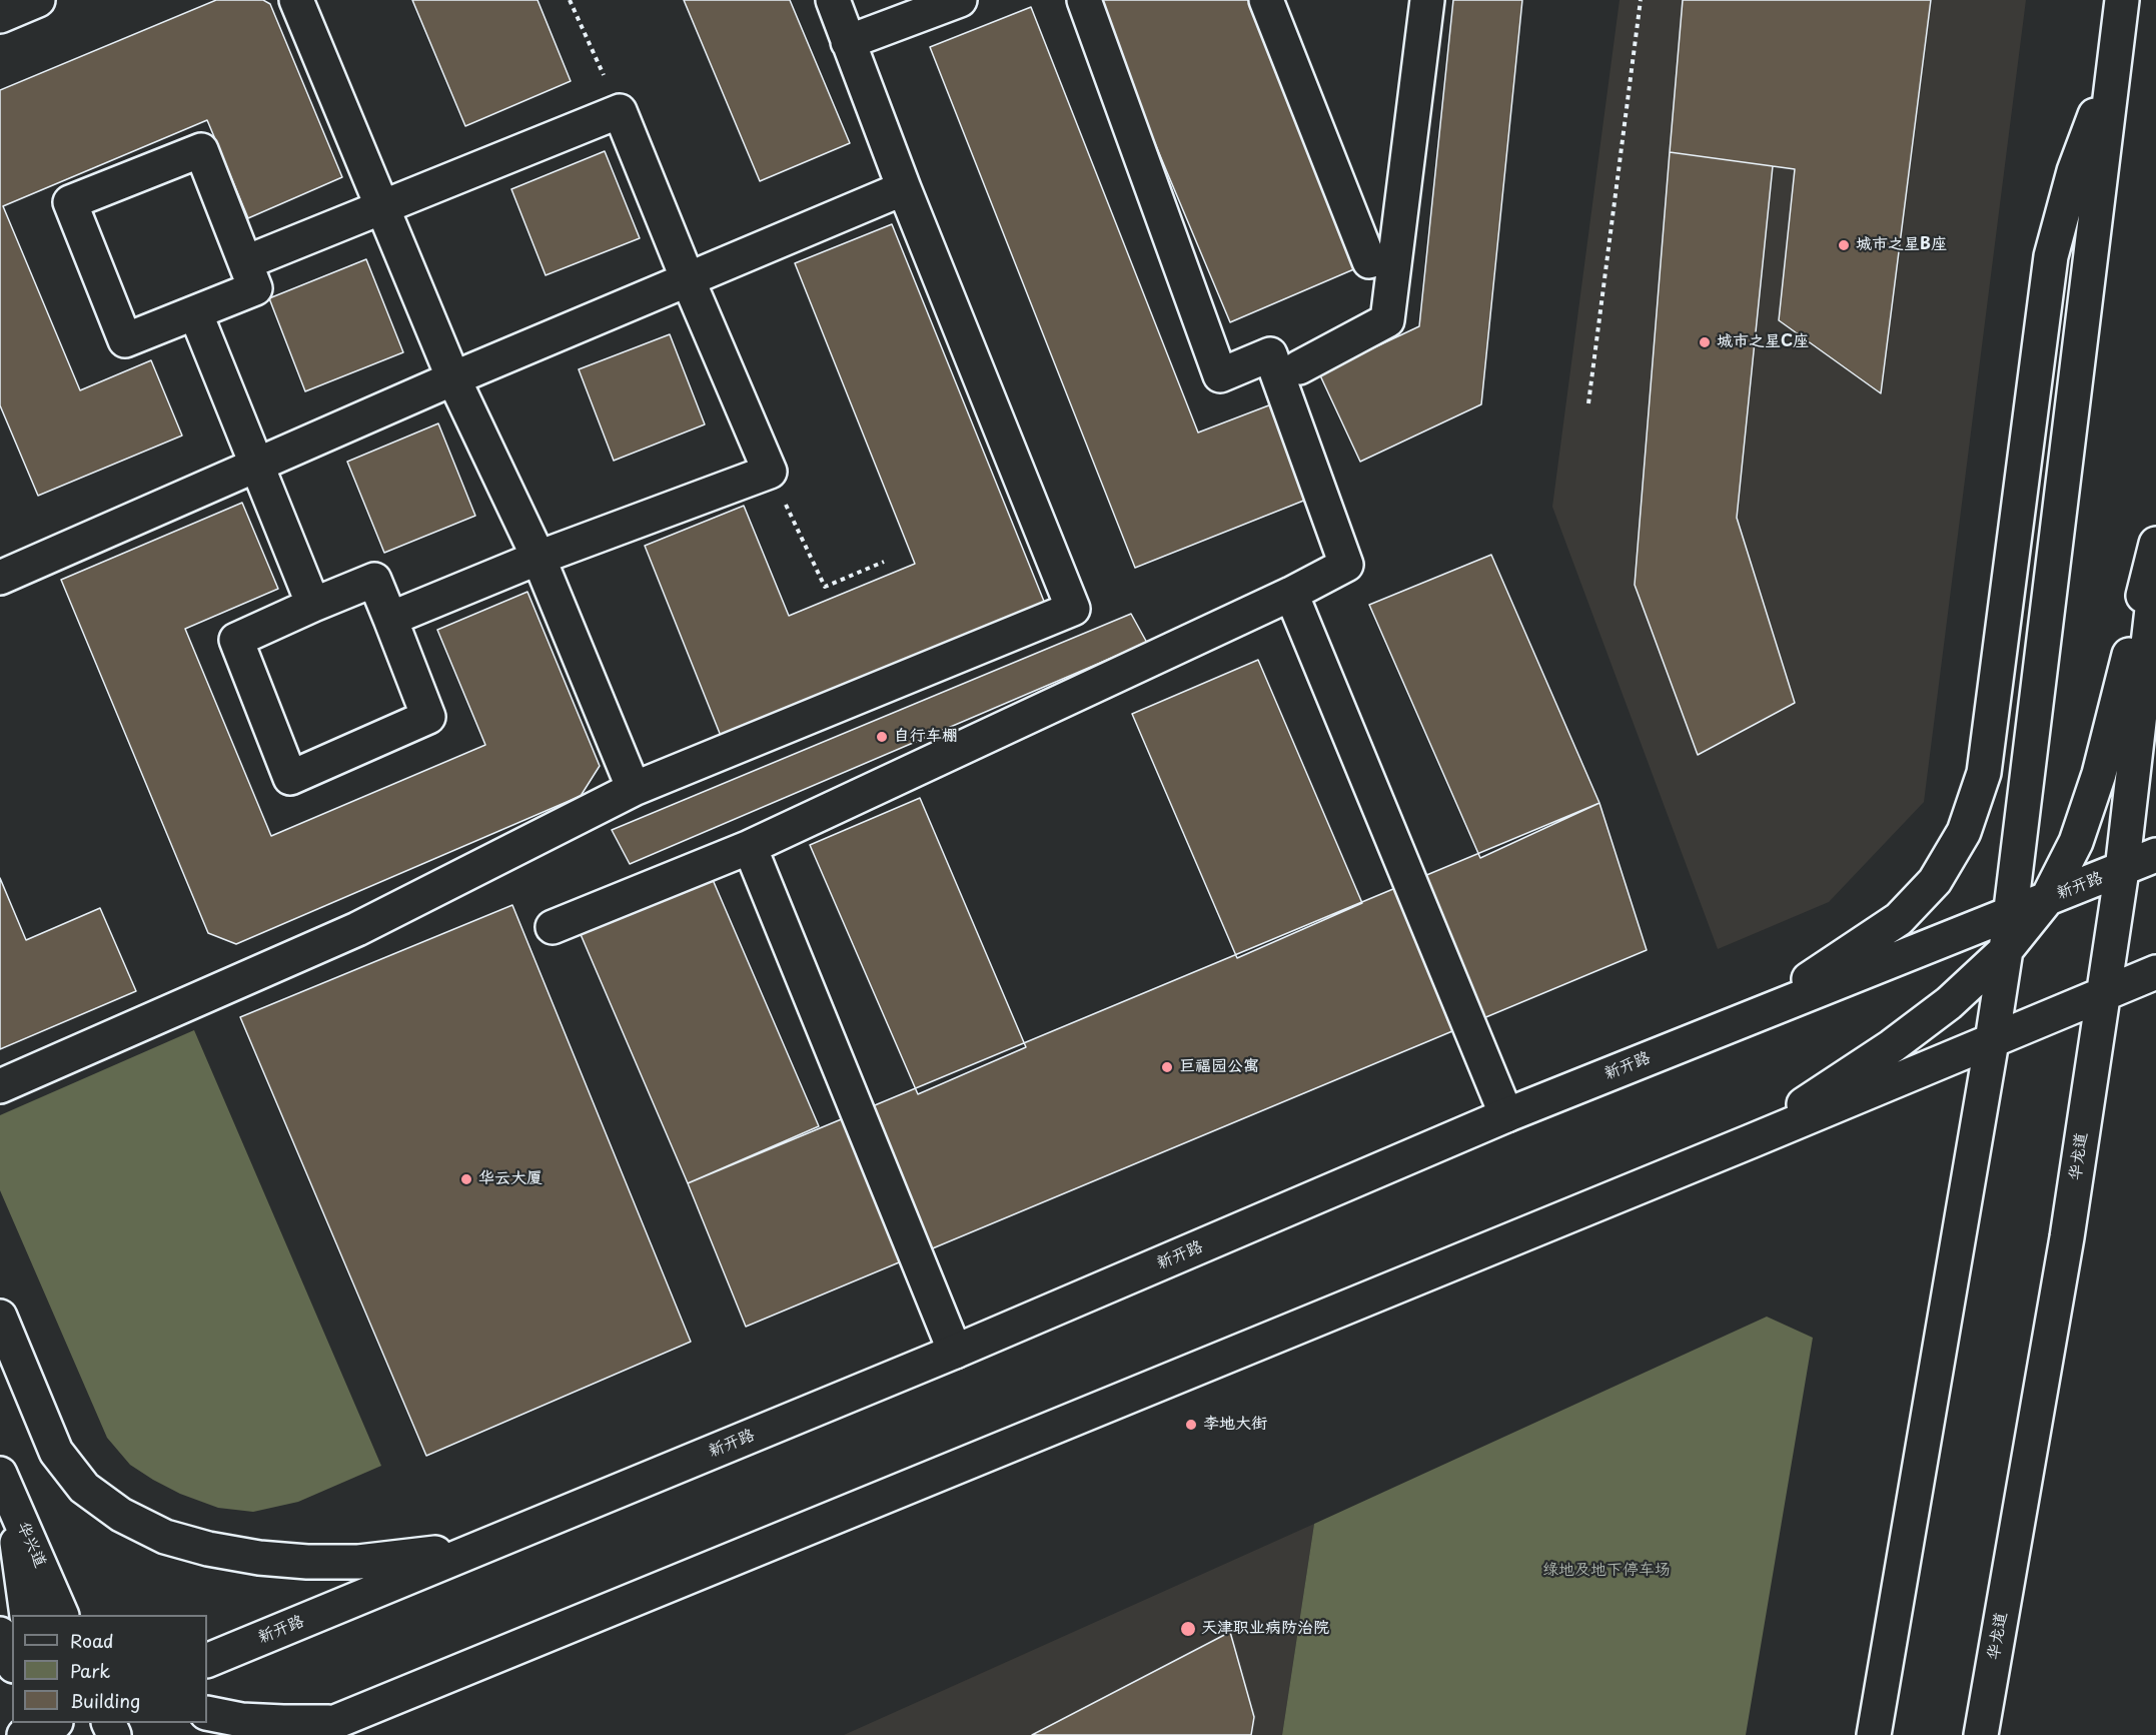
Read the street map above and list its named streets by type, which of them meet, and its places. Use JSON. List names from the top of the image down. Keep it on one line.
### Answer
{"streets":{"main road":["新开路","华龙道","华兴道"]},"crossings":[["新开路","华龙道"]],"parks":["绿地及地下停车场"],"places":["城市之星B座","城市之星C座","自行车棚","巨福园公寓","华云大厦","李地大街","天津职业病防治院"],"legend":["Road","Park","Building"]}
